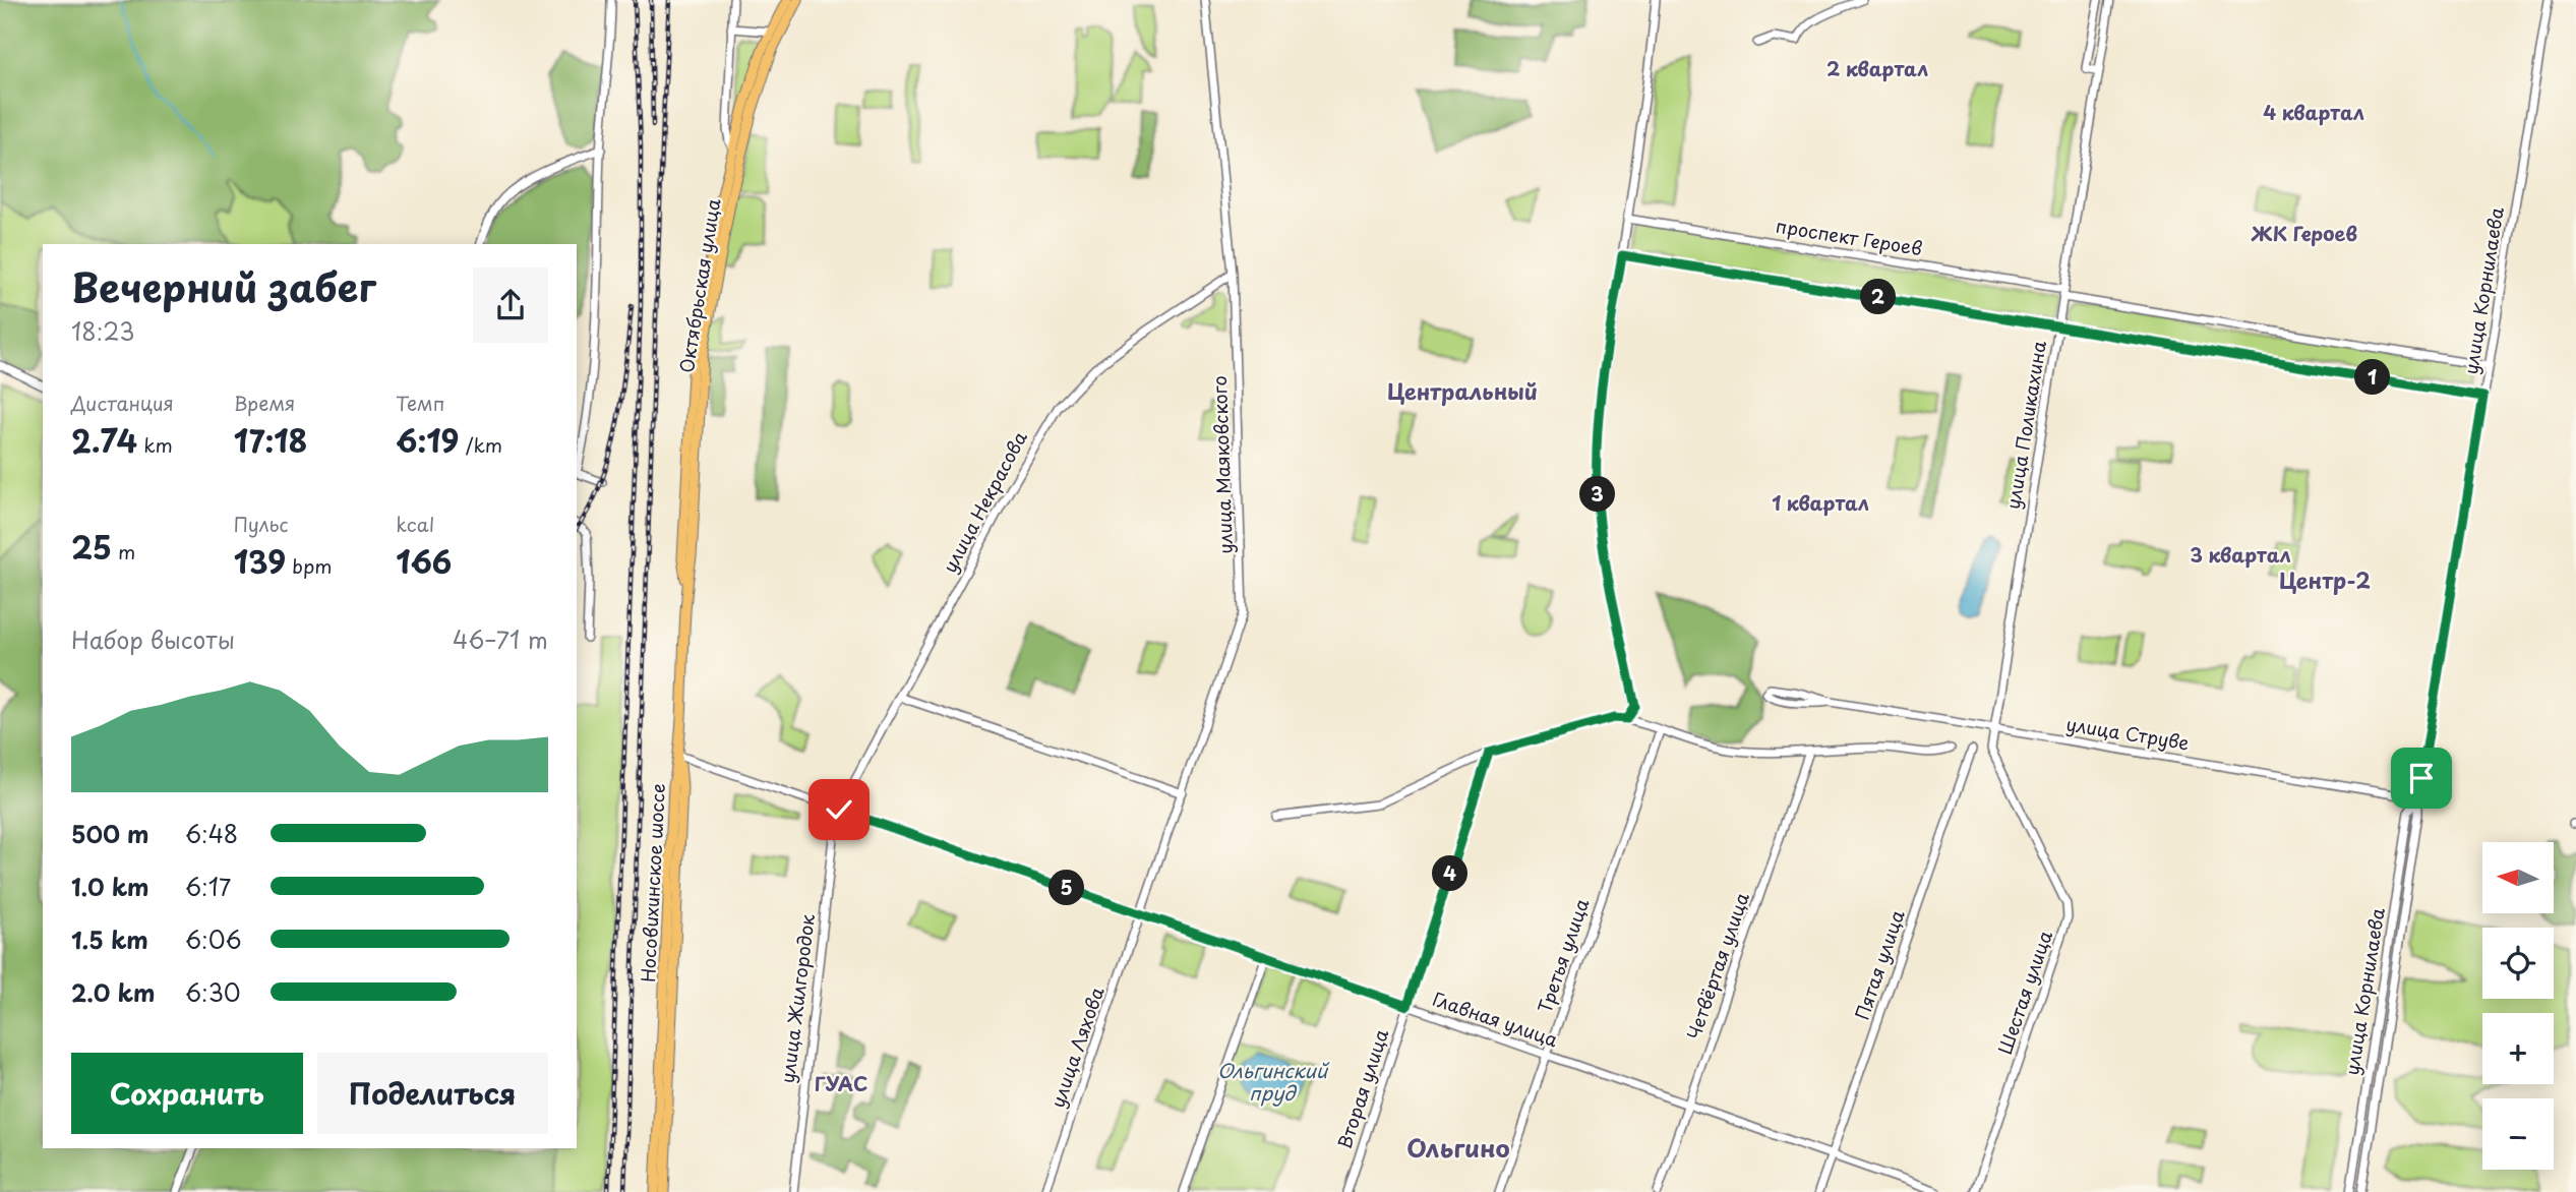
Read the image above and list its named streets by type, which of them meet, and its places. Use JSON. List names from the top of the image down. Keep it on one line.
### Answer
{"streets":{"main road":["Октябрьская улица","Носовихинское шоссе"],"street":["проспект Героев","улица Корнилаева","улица Поликахина","улица Маяковского","улица Некрасова","улица Струве","Третья улица","Пятая улица","Четвёртая улица","Шестая улица","улица Жилгородок","Главная улица","улица Ляхова","Вторая улица"]},"crossings":[["проспект Героев","улица Корнилаева"],["проспект Героев","улица Поликахина"],["Октябрьская улица","Носовихинское шоссе"],["Октябрьская улица","Главная улица"],["улица Корнилаева","улица Струве"],["улица Поликахина","улица Струве"],["улица Поликахина","Шестая улица"],["улица Маяковского","улица Некрасова"],["улица Маяковского","Главная улица"],["улица Маяковского","улица Ляхова"],["улица Некрасова","улица Жилгородок"],["улица Некрасова","Главная улица"],["улица Струве","Шестая улица"],["Носовихинское шоссе","Главная улица"],["Третья улица","Главная улица"],["Пятая улица","Главная улица"],["Четвёртая улица","Главная улица"],["улица Жилгородок","Главная улица"],["Главная улица","улица Ляхова"],["Главная улица","Вторая улица"]],"districts":["2 квартал","4 квартал","ЖК Героев","Центральный","1 квартал","3 квартал","Центр-2","ГУАС","Ольгино"],"water":["Ольгинский пруд"],"north":"left","page":{"heading":["Вечерний забег","18:23"],"pins":["2","1","3","4","5"],"stats":[["Дистанция","2.74 km"],["Время","17:18"],["Темп","6:19 /km"],["25 m"],["Пульс","139 bpm"],["kcal","166"]],"chart":["Набор высоты","46–71 m"],"list":[{"name":"500 m","note":"6:48"},{"name":"1.0 km","note":"6:17"},{"name":"1.5 km","note":"6:06"},{"name":"2.0 km","note":"6:30"}],"map_buttons":["+","−"],"buttons":["Сохранить","Поделиться"]}}
